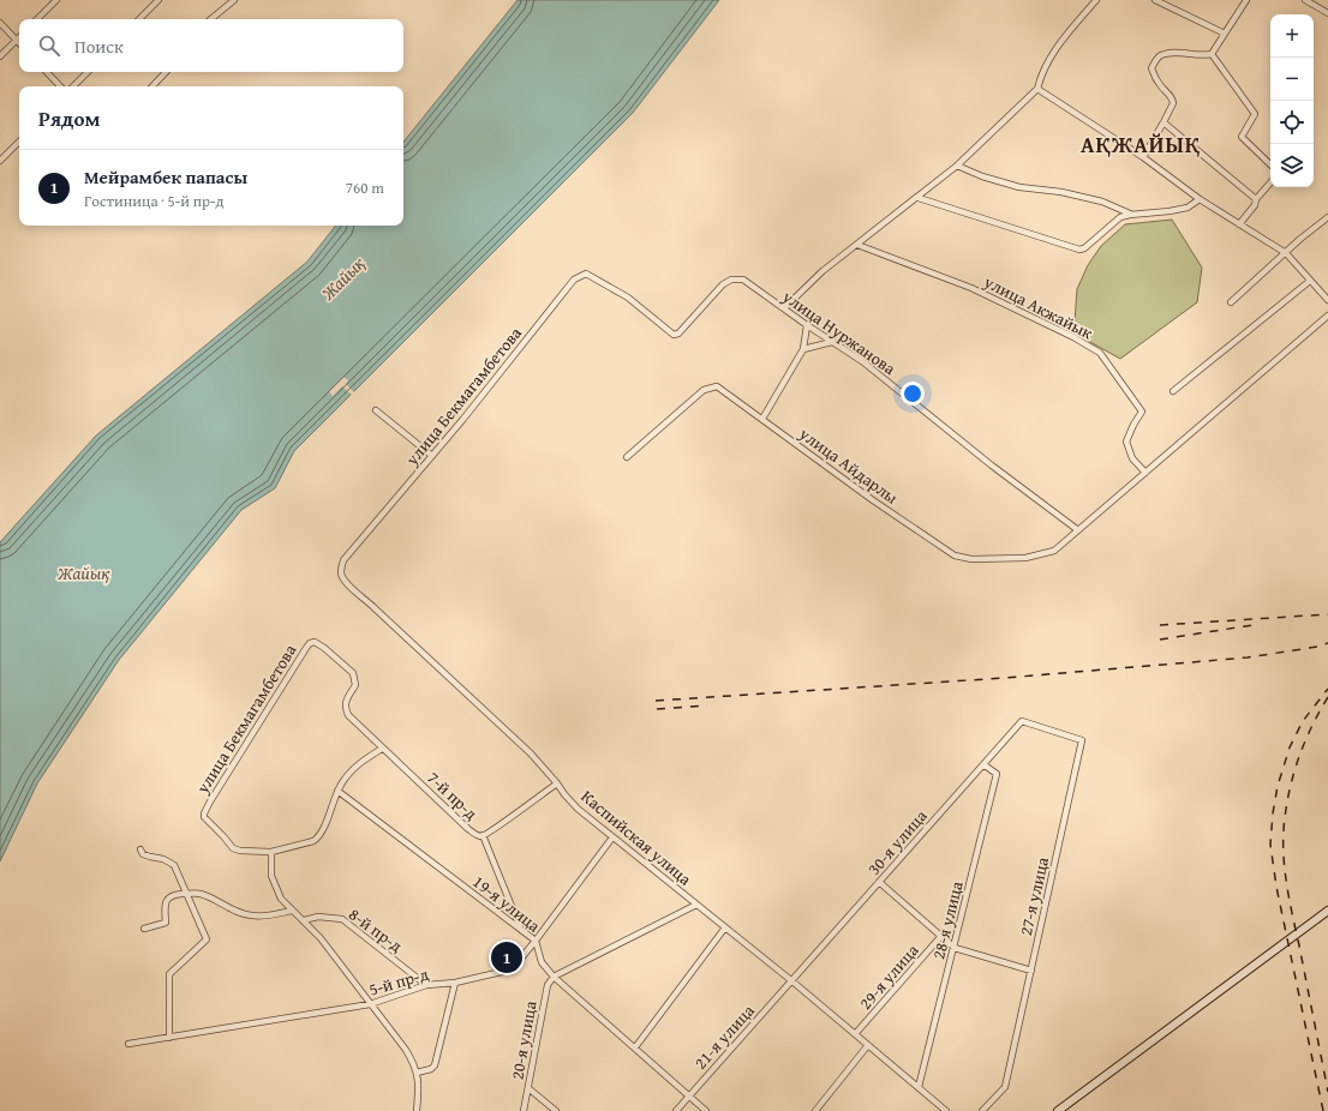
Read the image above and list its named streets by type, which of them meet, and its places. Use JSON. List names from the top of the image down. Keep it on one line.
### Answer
{"streets":{"street":["улица Акжайык","улица Нуржанова","улица Бекмагамбетова","улица Айдарлы","7-й пр-д","Каспийская улица","30-я улица","27-я улица","19-я улица","28-я улица","8-й пр-д","29-я улица","5-й пр-д","21-я улица","20-я улица"]},"crossings":[["улица Акжайык","улица Айдарлы"],["улица Нуржанова","улица Бекмагамбетова"],["улица Нуржанова","улица Айдарлы"],["улица Бекмагамбетова","7-й пр-д"],["улица Бекмагамбетова","Каспийская улица"],["7-й пр-д","Каспийская улица"],["Каспийская улица","30-я улица"],["Каспийская улица","28-я улица"],["Каспийская улица","29-я улица"],["Каспийская улица","5-й пр-д"],["Каспийская улица","21-я улица"],["30-я улица","27-я улица"],["30-я улица","28-я улица"],["30-я улица","21-я улица"],["19-я улица","5-й пр-д"],["19-я улица","21-я улица"],["19-я улица","20-я улица"],["8-й пр-д","5-й пр-д"]],"districts":["АҚЖАЙЫҚ"],"water":["Жайық"],"page":{"map_buttons":["+","−"],"search":"Поиск","heading":"Рядом","list":[{"mark":"1","name":"Мейрамбек папасы","note":"Гостиница · 5-й пр-д","value":"760 m"}],"pins":"1"}}
